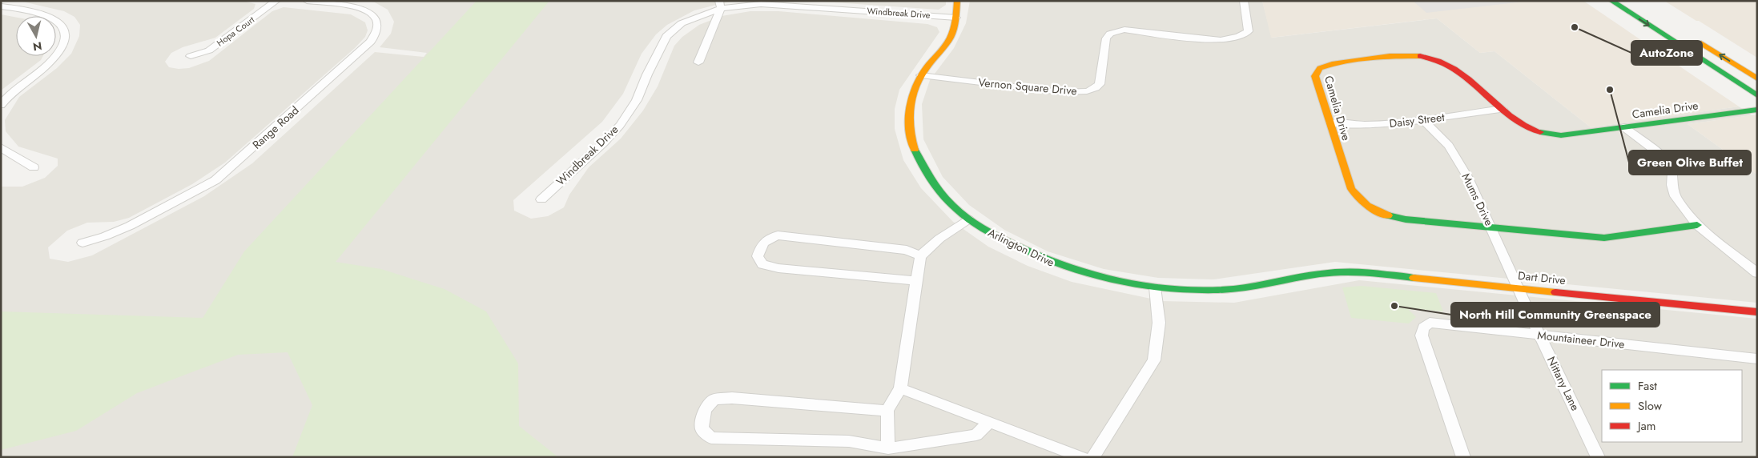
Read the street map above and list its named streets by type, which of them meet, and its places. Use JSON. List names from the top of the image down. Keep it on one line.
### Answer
{"streets":{"main road":["Camelia Drive","Arlington Drive","Dart Drive"],"street":["Windbreak Drive","Hopa Court","Vernon Square Drive","Daisy Street","Range Road","Mums Drive","Mountaineer Drive","Nittany Lane"]},"crossings":[["Windbreak Drive","Arlington Drive"],["Vernon Square Drive","Arlington Drive"],["Camelia Drive","Daisy Street"],["Camelia Drive","Mums Drive"],["Daisy Street","Mums Drive"],["Mums Drive","Dart Drive"],["Mums Drive","Nittany Lane"],["Arlington Drive","Dart Drive"],["Dart Drive","Nittany Lane"],["Mountaineer Drive","Nittany Lane"]],"places":["AutoZone","Green Olive Buffet","North Hill Community Greenspace"],"legend":["Fast","Slow","Jam"],"north":"bottom"}
